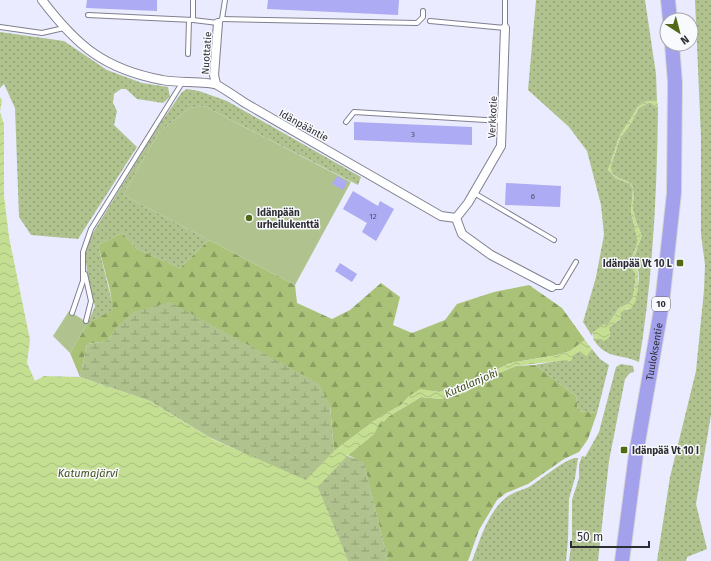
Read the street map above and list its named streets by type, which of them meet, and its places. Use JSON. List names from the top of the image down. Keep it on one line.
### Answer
{"streets":{"highway":["10","Tuuloksentie"],"street":["Nuottatie","Verkkotie","Idänpääntie"]},"crossings":[["Nuottatie","Idänpääntie"],["Verkkotie","Idänpääntie"]],"water":["Kutalanjoki","Katumajärvi"],"places":{"other":["Idänpään urheilukenttä"],"transit":["Idänpää Vt 10 L","Idänpää Vt 10 I"]},"house_numbers":["3","6","12"],"scale_bar":"50 m","north":"bottom right"}
